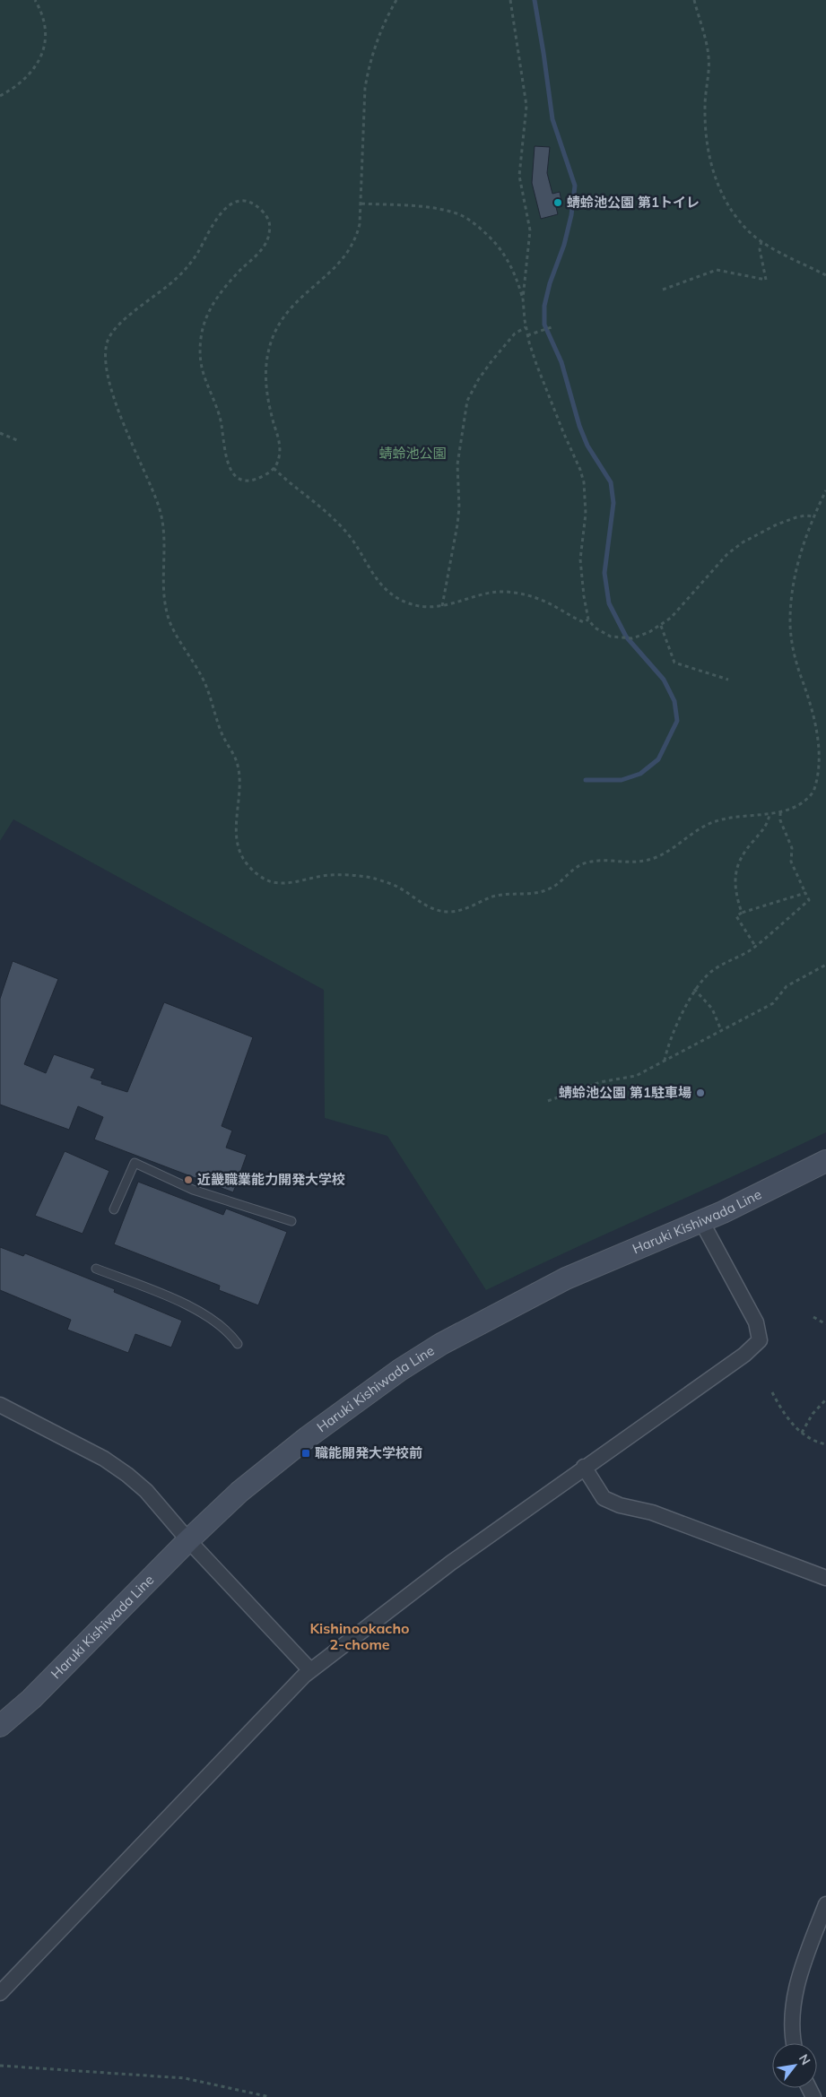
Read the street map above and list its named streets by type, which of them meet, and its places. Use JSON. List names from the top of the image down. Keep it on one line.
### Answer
{"streets":{"main road":["Haruki Kishiwada Line"]},"districts":["Kishinookacho 2-chome"],"parks":["蜻蛉池公園"],"places":{"other":["蜻蛉池公園 第1トイレ","蜻蛉池公園 第1駐車場","近畿職業能力開発大学校"],"transit":["職能開発大学校前"]},"north":"top right"}
